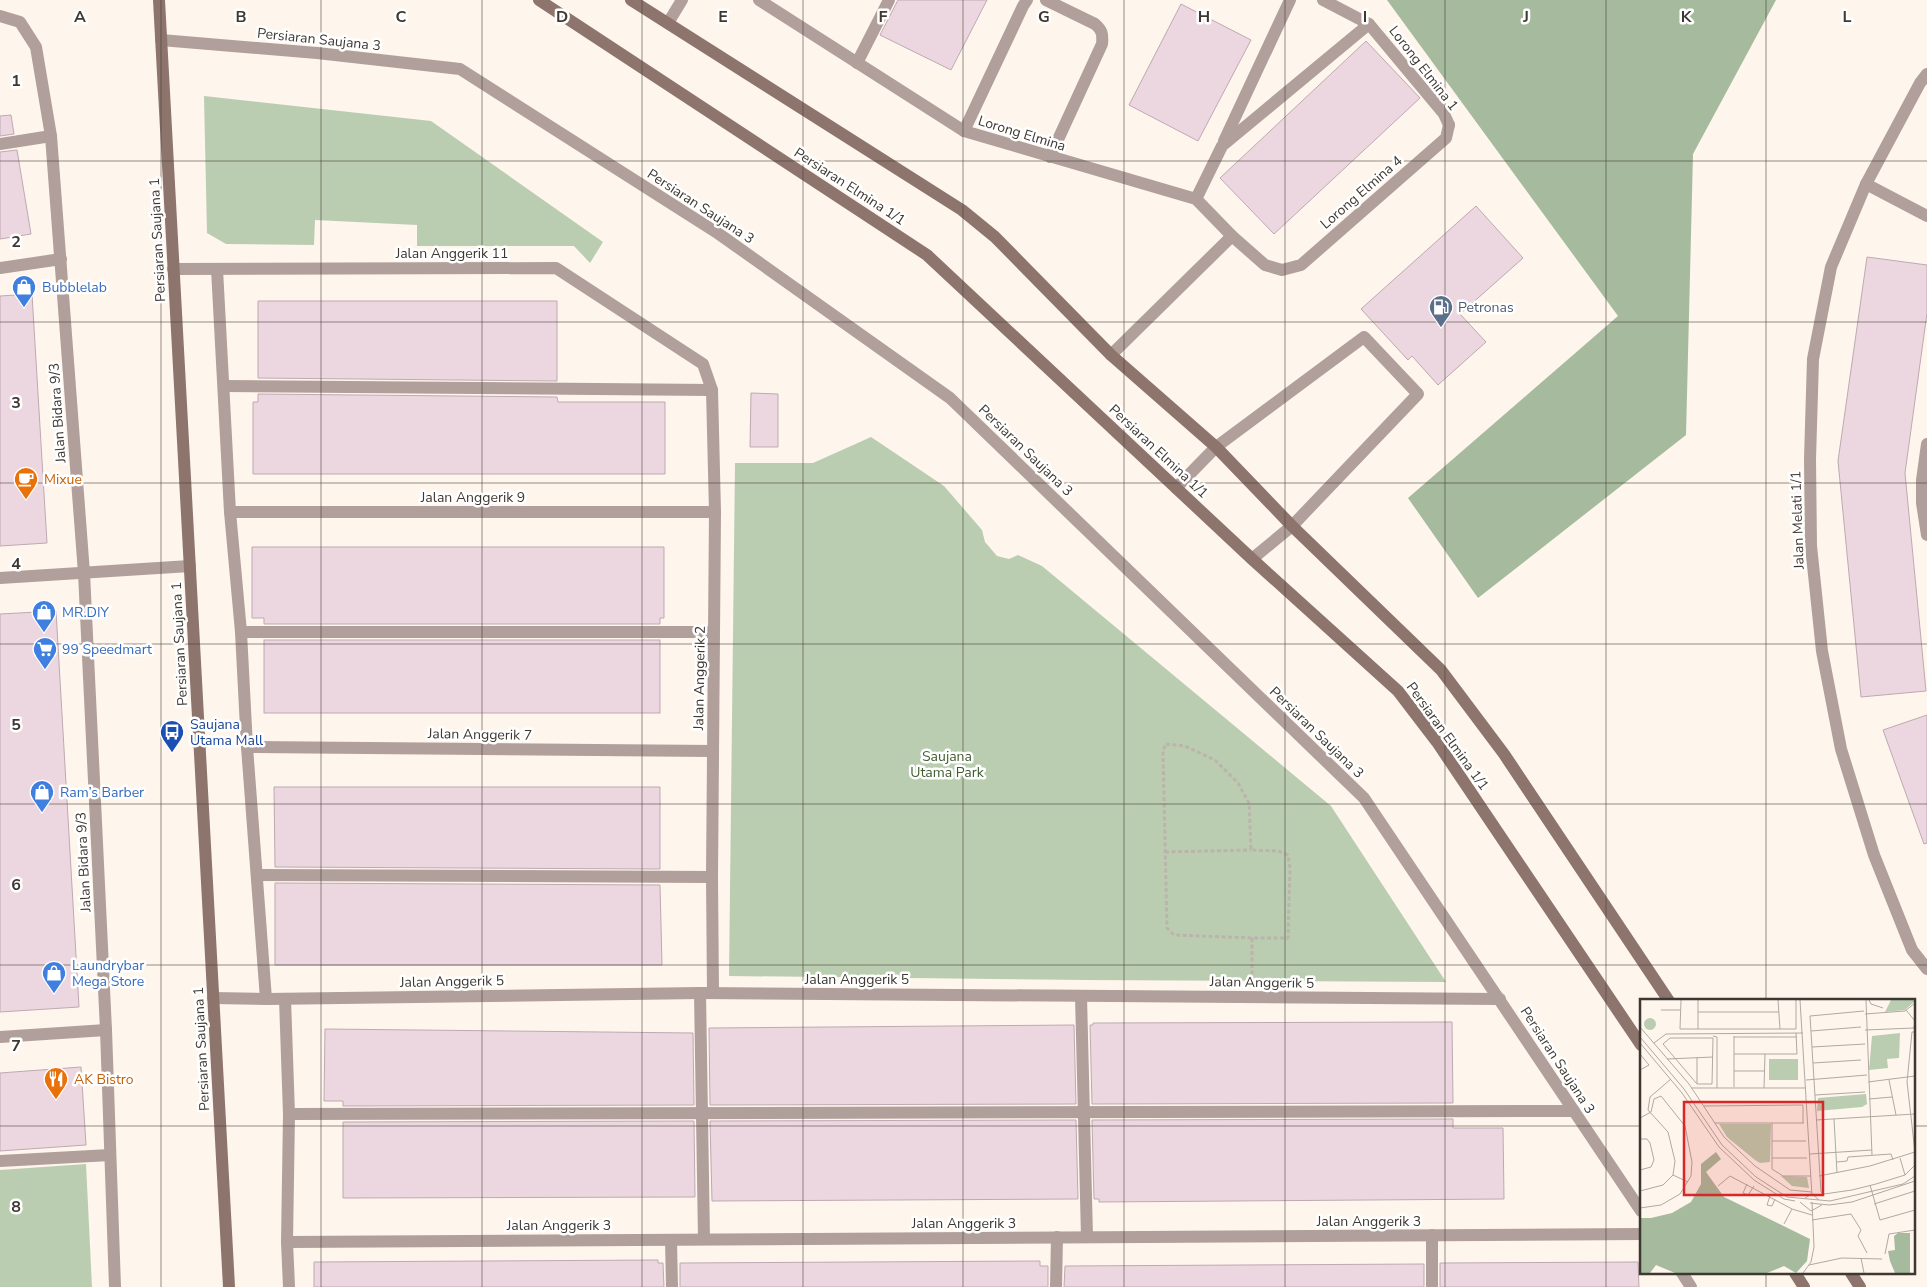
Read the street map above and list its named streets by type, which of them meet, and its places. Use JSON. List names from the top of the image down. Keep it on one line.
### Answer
{"streets":{"main road":["Persiaran Elmina 1/1","Persiaran Saujana 1"],"street":["Persiaran Saujana 3","Lorong Elmina 1","Lorong Elmina","Lorong Elmina 4","Jalan Anggerik 11","Jalan Bidara 9/3","Jalan Anggerik 9","Jalan Melati 1/1","Jalan Anggerik 2","Jalan Anggerik 7","Jalan Anggerik 5","Jalan Anggerik 3"]},"crossings":[["Persiaran Saujana 3","Persiaran Saujana 1"],["Persiaran Saujana 3","Jalan Anggerik 5"],["Lorong Elmina 1","Lorong Elmina 4"],["Lorong Elmina","Lorong Elmina 4"],["Persiaran Saujana 1","Jalan Anggerik 11"],["Persiaran Saujana 1","Jalan Anggerik 5"],["Jalan Anggerik 11","Jalan Anggerik 2"],["Jalan Anggerik 9","Jalan Anggerik 2"],["Jalan Anggerik 2","Jalan Anggerik 7"],["Jalan Anggerik 2","Jalan Anggerik 5"],["Jalan Anggerik 2","Jalan Anggerik 3"]],"parks":["Saujana Utama Park"],"places":{"shop":["Bubblelab","MR.DIY","Ram’s Barber","Laundrybar Mega Store"],"fuel station":["Petronas"],"cafe":["Mixue"],"supermarket":["99 Speedmart"],"bus stop":["Saujana Utama Mall"],"restaurant":["AK Bistro"]},"grid":{"columns":["A","B","C","D","E","F","G","H","I","J","K","L"],"rows":["1","2","3","4","5","6","7","8"]}}
